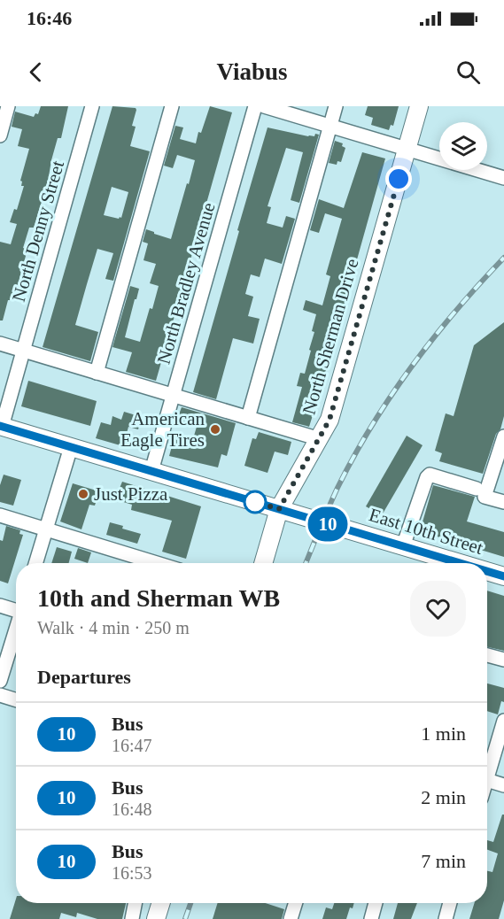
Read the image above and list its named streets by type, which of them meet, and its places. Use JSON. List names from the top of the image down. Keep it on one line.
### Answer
{"streets":{"main road":["North Sherman Drive","East 10th Street"],"street":["North Denny Street","North Bradley Avenue"]},"crossings":[["North Denny Street","East 10th Street"],["North Bradley Avenue","East 10th Street"],["North Sherman Drive","East 10th Street"]],"places":["American Eagle Tires","Just Pizza"],"lines":["bus line 10"],"page":{"status":"16:46","header":"Viabus","on_map":"10","heading":[["10th and Sherman WB","Walk · 4 min · 250 m"],"Departures"],"list":[{"mark":"10","name":"Bus","note":"16:47","value":"1 min"},{"mark":"10","name":"Bus","note":"16:48","value":"2 min"},{"mark":"10","name":"Bus","note":"16:53","value":"7 min"}]}}
